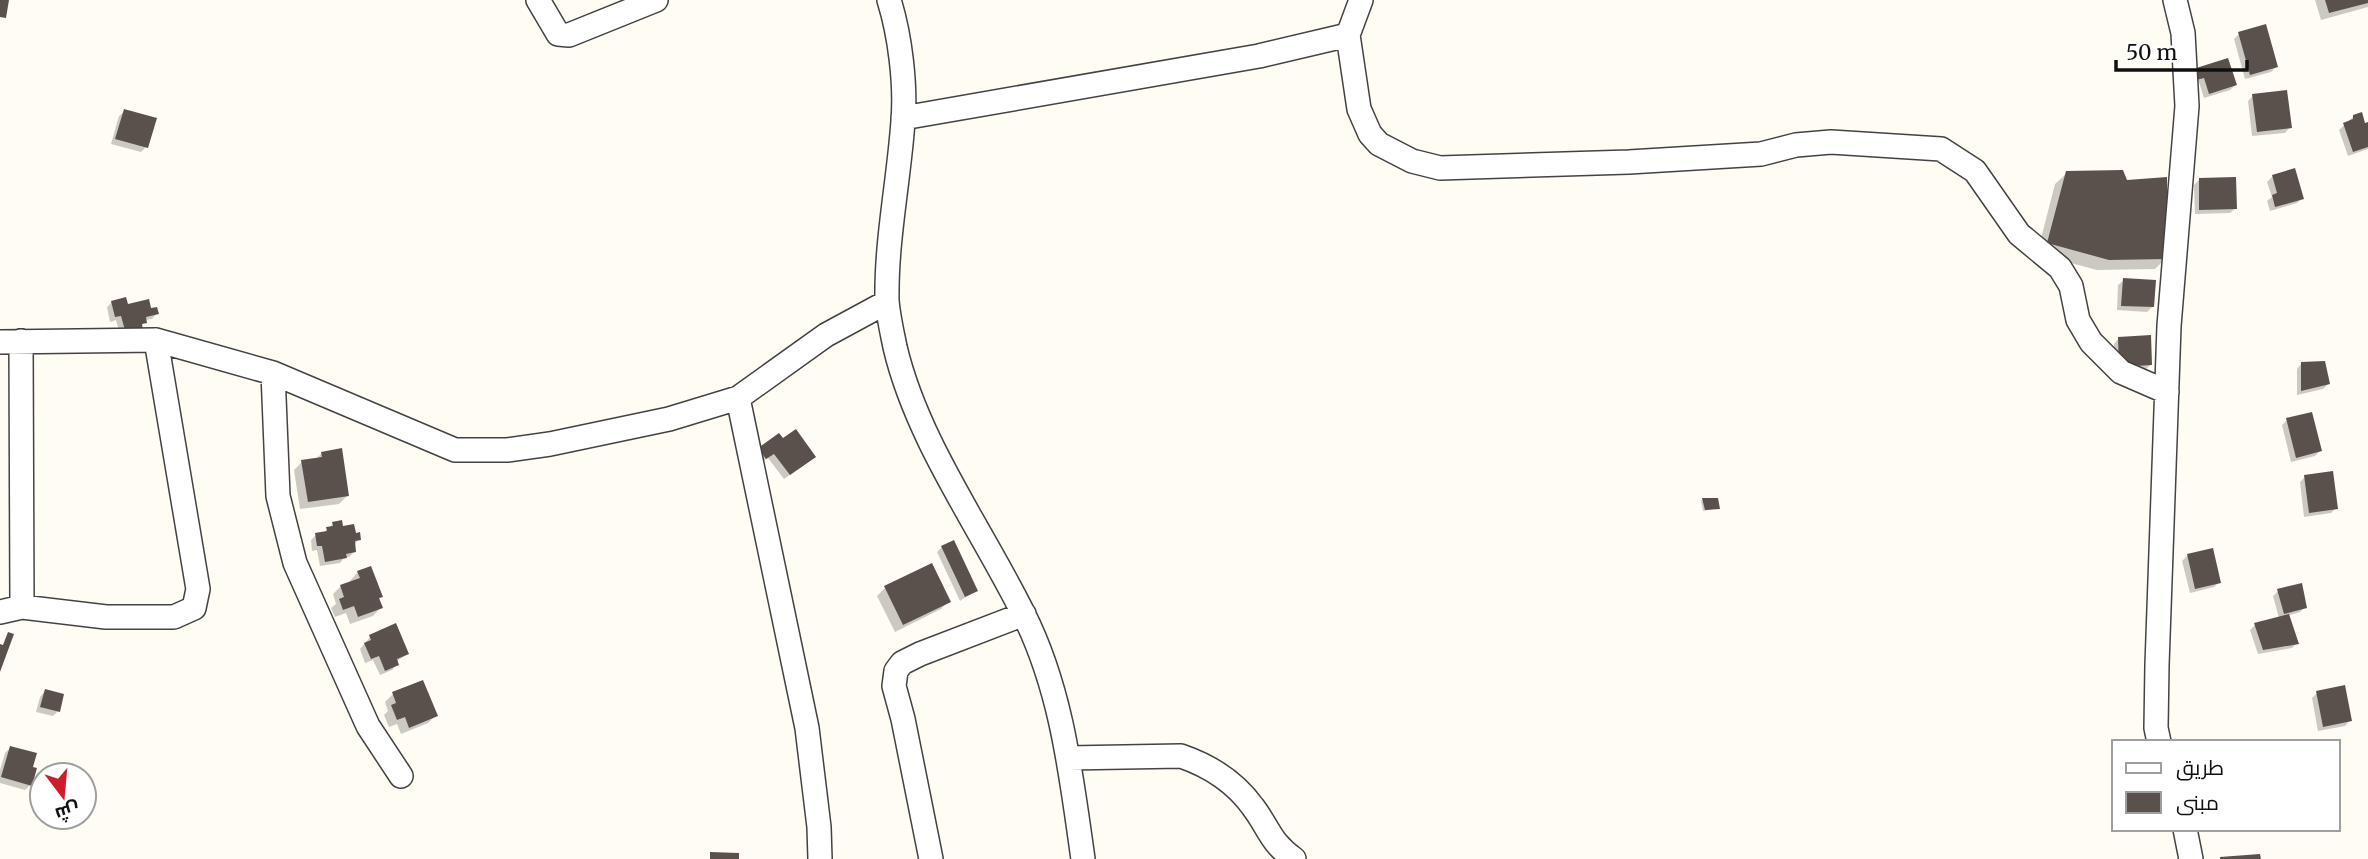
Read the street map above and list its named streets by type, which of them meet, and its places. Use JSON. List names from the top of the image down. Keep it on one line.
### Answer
{"legend":["طريق","مبنى"],"scale_bar":"50 m","north":"bottom"}
